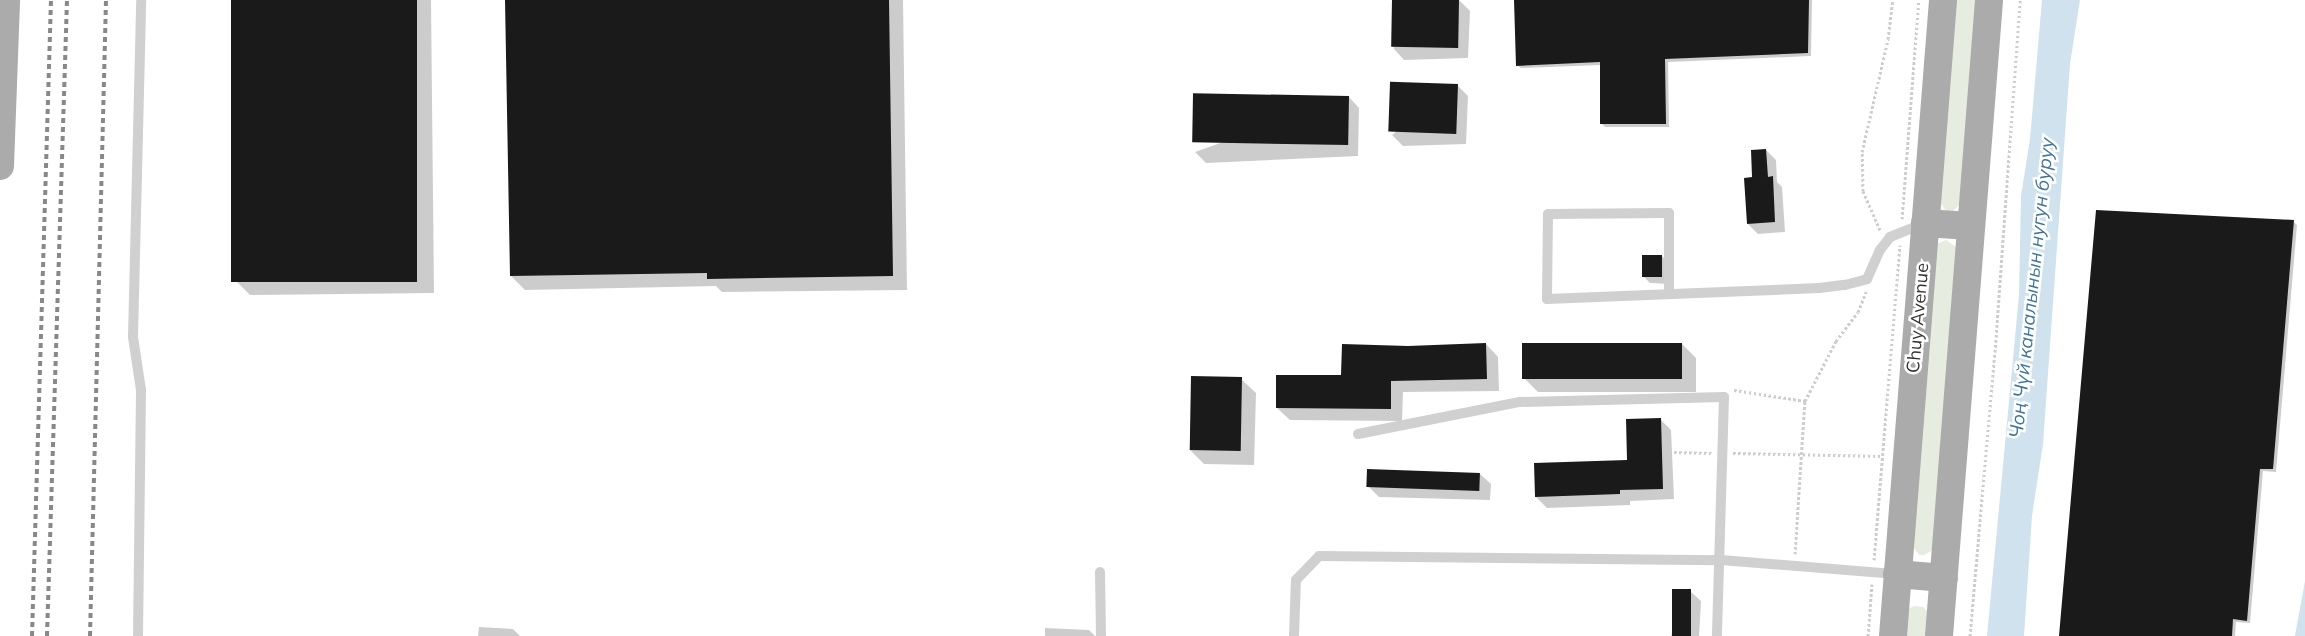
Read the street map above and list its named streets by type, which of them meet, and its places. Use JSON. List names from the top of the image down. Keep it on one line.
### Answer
{"streets":{"main road":["Chuy Avenue"]},"water":["Чоң Чүй каналынын нугун буруу"]}
